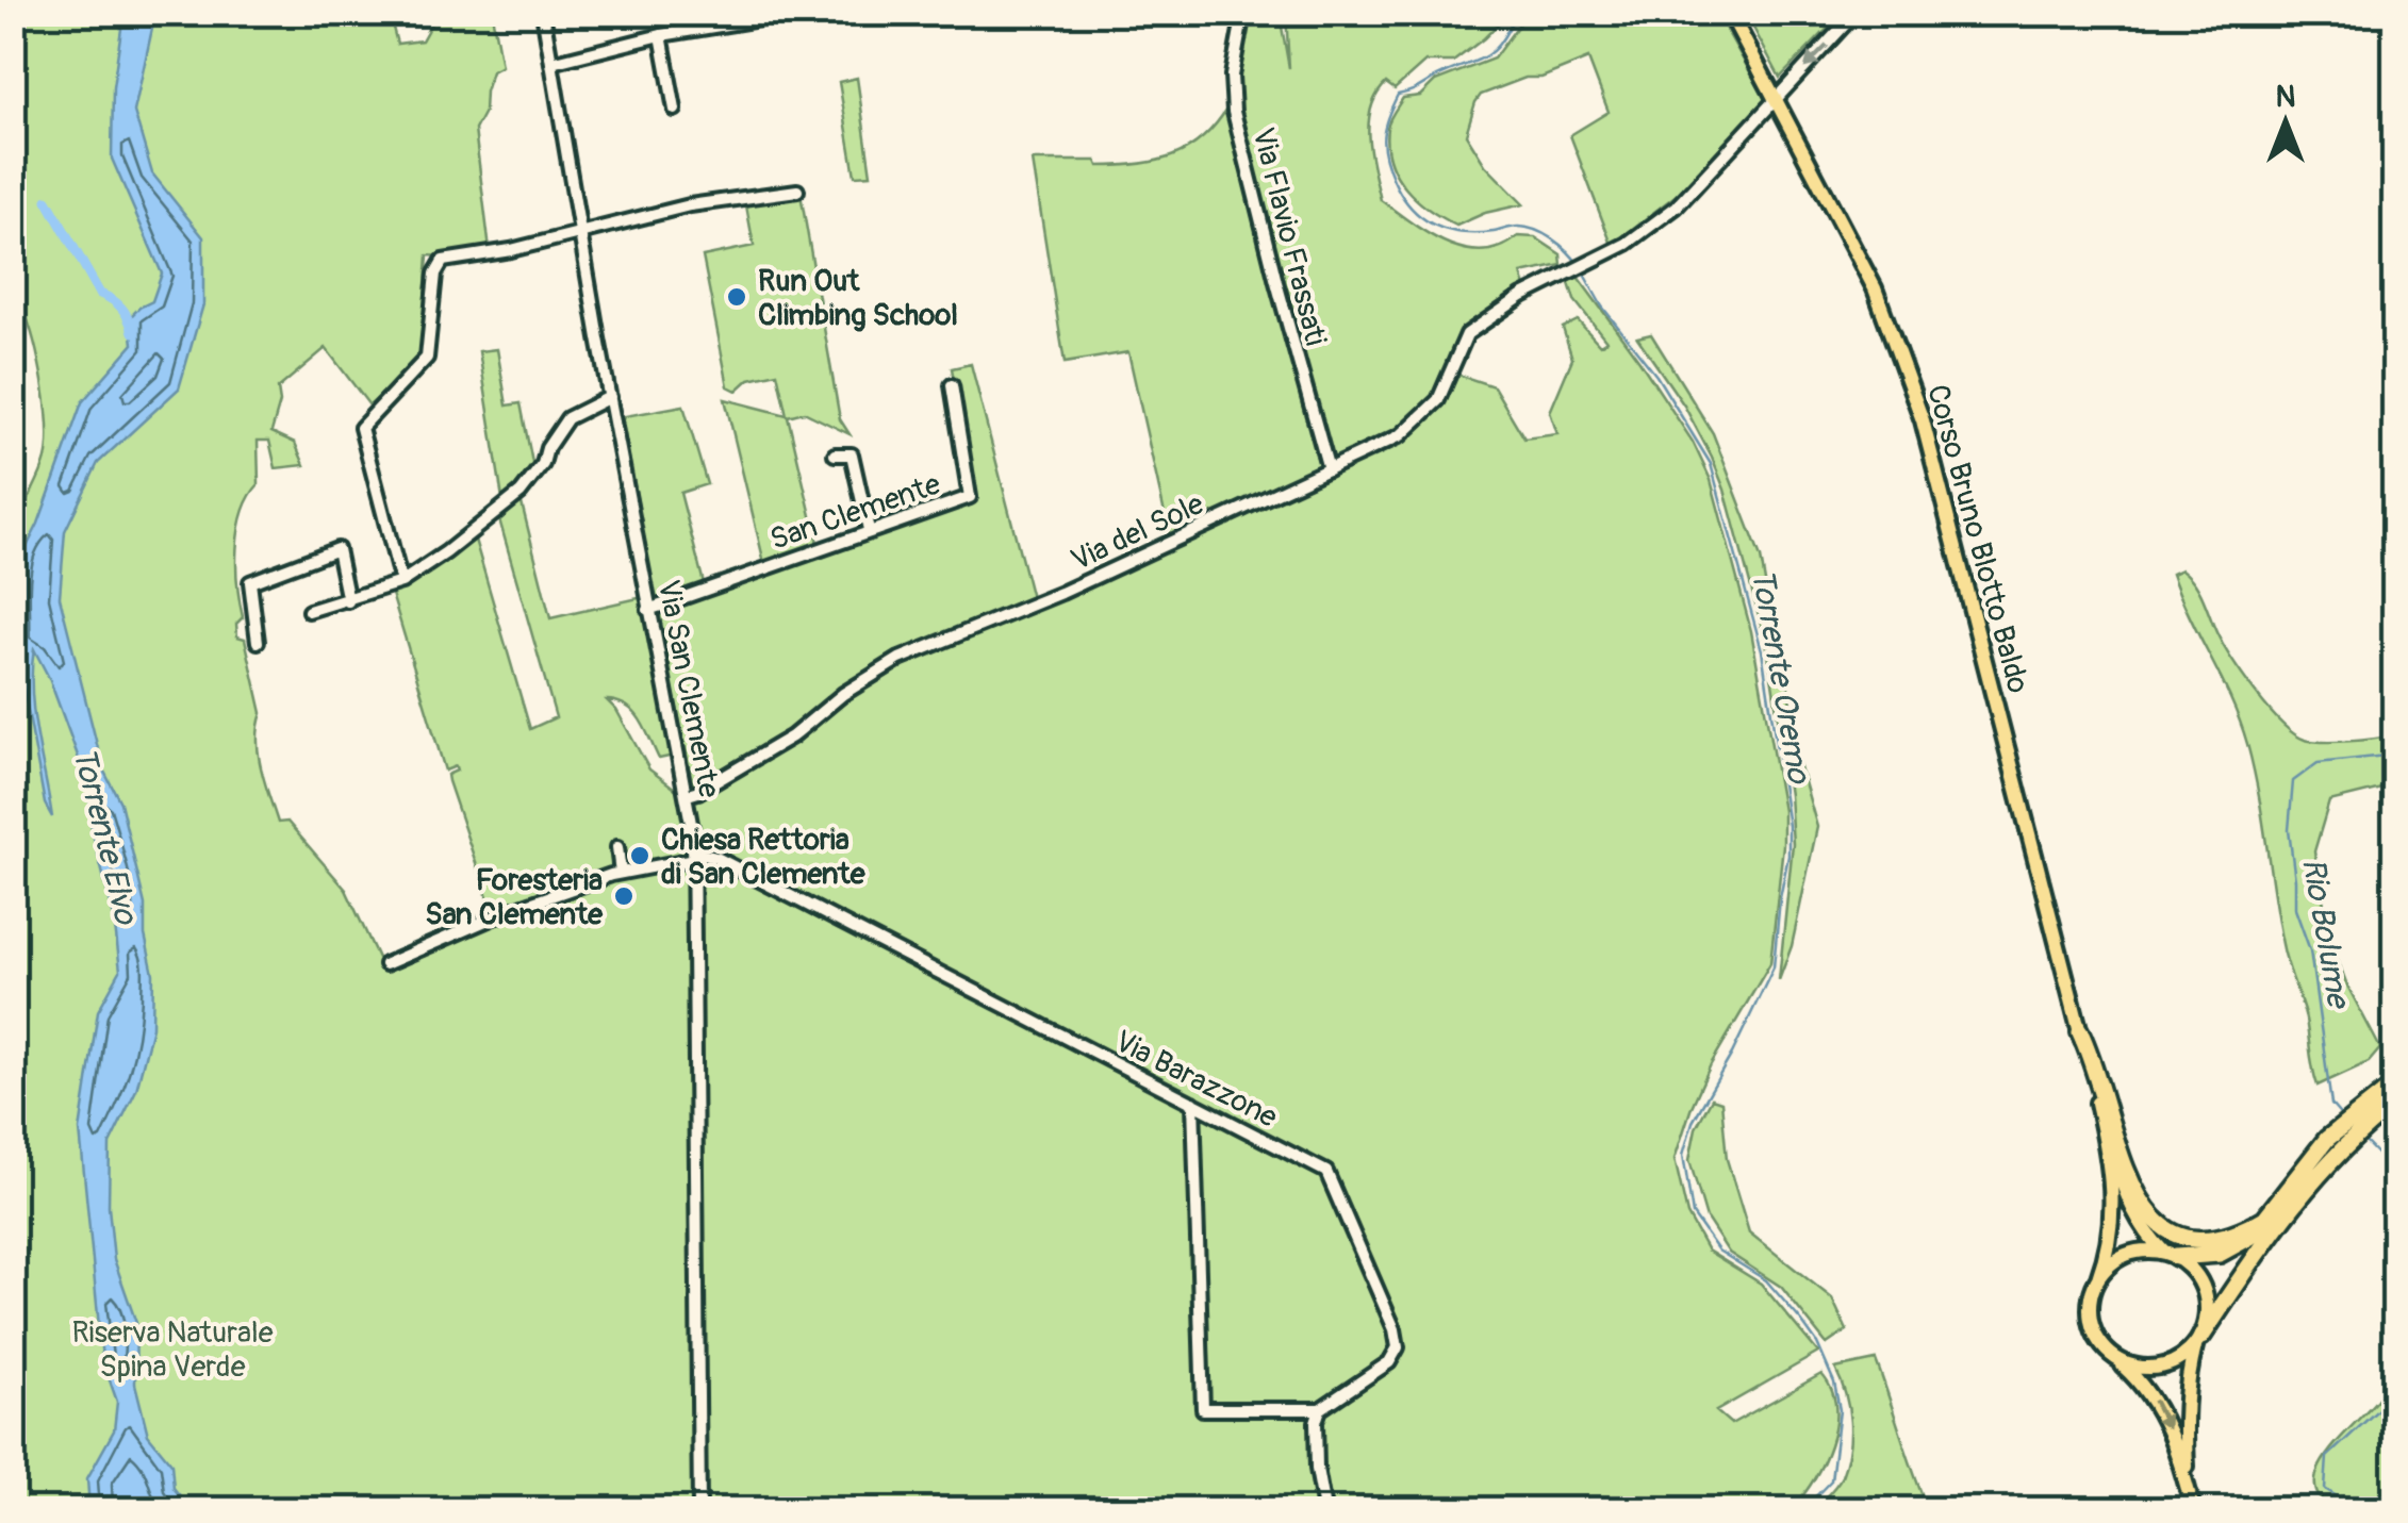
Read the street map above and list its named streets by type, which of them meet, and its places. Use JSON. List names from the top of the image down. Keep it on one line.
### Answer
{"streets":{"main road":["Corso Bruno Blotto Baldo"],"street":["Via Flavio Frassati","San Clemente","Via del Sole","Via San Clemente","Via Barazzone"]},"crossings":[["Via Flavio Frassati","Via del Sole"],["San Clemente","Via San Clemente"],["Via del Sole","Corso Bruno Blotto Baldo"],["Via del Sole","Via San Clemente"],["Via San Clemente","Via Barazzone"]],"water":["Torrente Oremo","Torrente Elvo","Rio Bolume"],"parks":["Riserva Naturale Spina Verde"],"places":["Run Out Climbing School","Chiesa Rettoria di San Clemente","Foresteria San Clemente"],"north":"top"}
